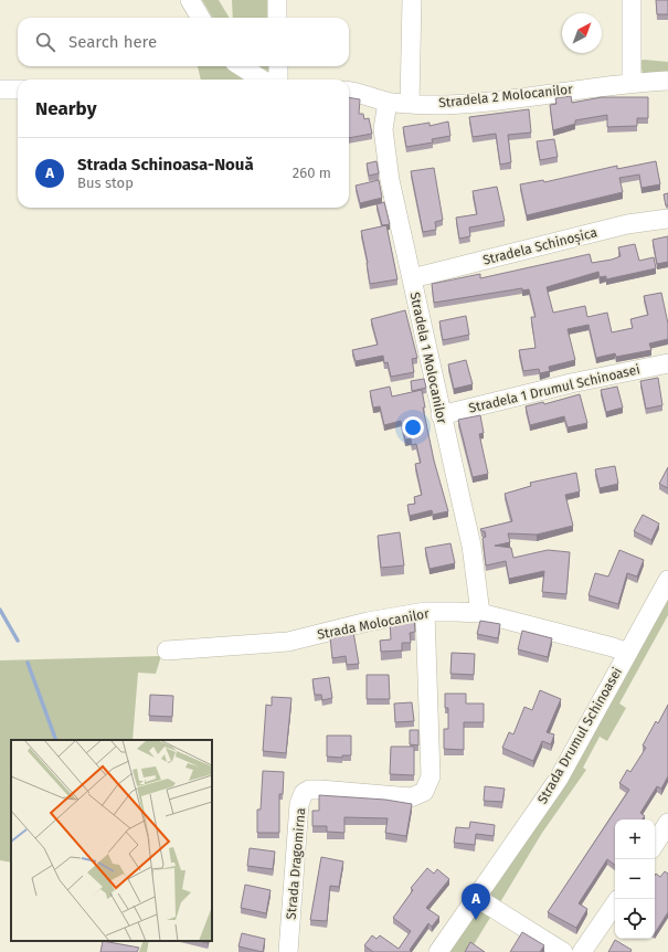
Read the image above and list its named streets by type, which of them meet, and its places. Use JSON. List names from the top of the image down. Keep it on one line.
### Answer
{"streets":{"street":["Stradela 2 Molocanilor","Stradela Schinoșica","Stradela 1 Molocanilor","Stradela 1 Drumul Schinoasei","Strada Molocanilor","Strada Drumul Schinoasei","Strada Dragomirna"]},"crossings":[["Stradela 2 Molocanilor","Stradela 1 Molocanilor"],["Stradela Schinoșica","Stradela 1 Molocanilor"],["Stradela 1 Molocanilor","Stradela 1 Drumul Schinoasei"],["Stradela 1 Molocanilor","Strada Molocanilor"],["Strada Molocanilor","Strada Drumul Schinoasei"],["Strada Molocanilor","Strada Dragomirna"]],"north":"top right","page":{"search":"Search here","heading":"Nearby","list":[{"mark":"A","name":"Strada Schinoasa-Nouă","note":"Bus stop","value":"260 m"}],"map_buttons":["+","−"],"pins":"A"}}
